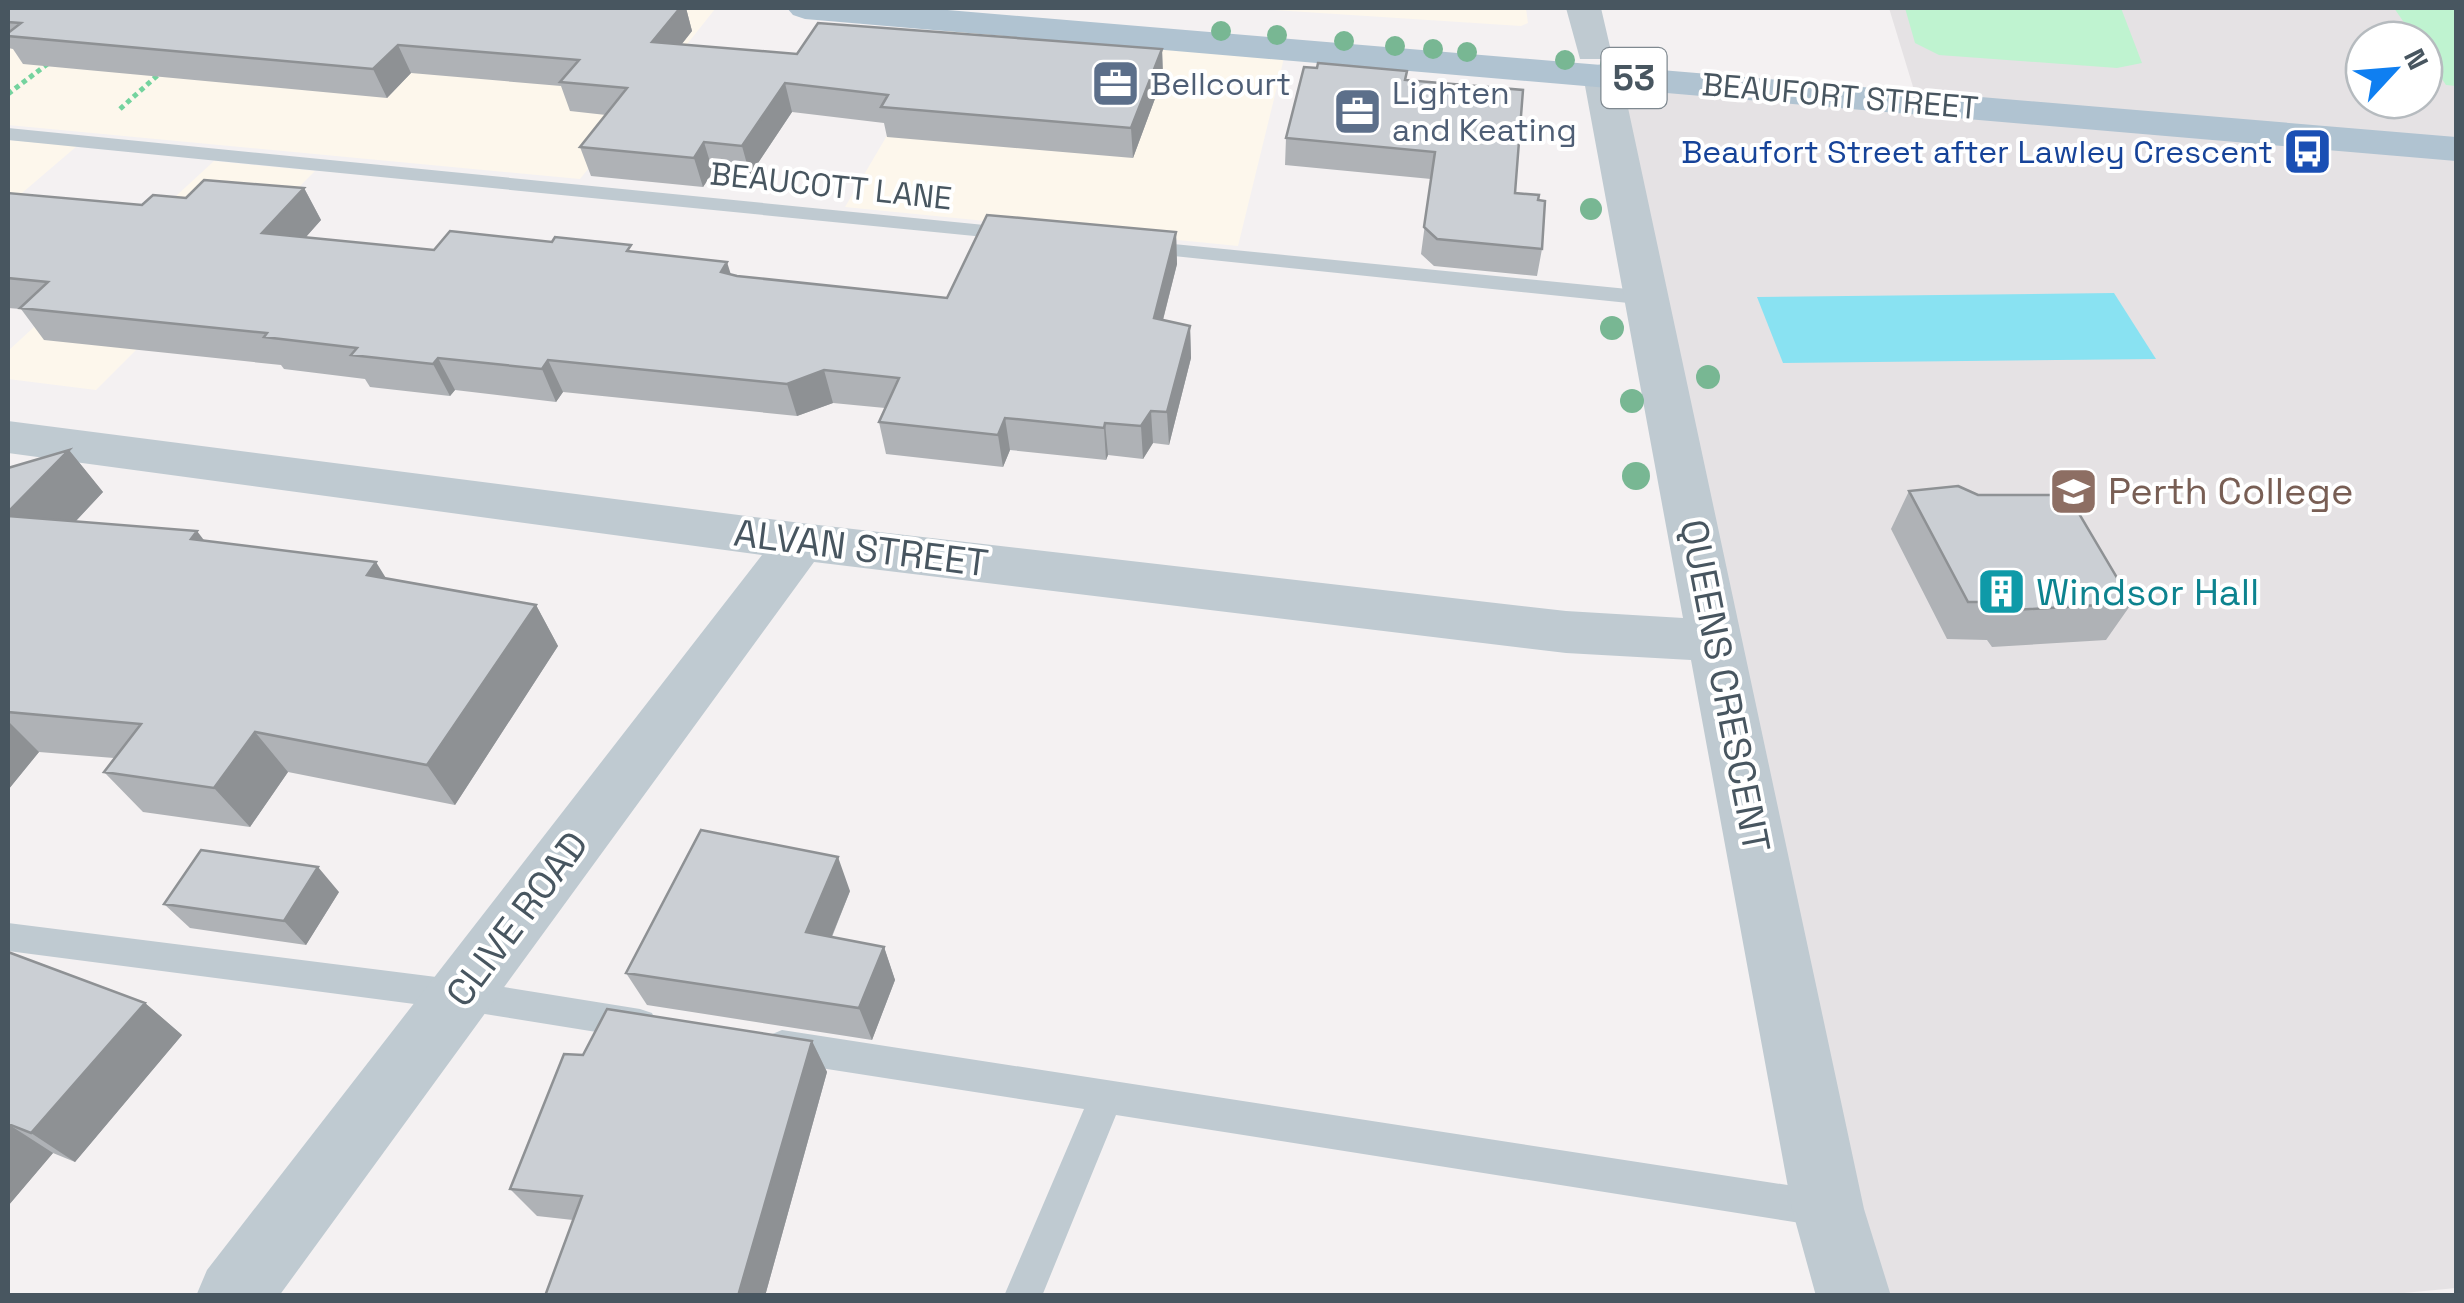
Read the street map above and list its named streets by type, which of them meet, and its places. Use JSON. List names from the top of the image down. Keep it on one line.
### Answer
{"streets":{"main road":["53","BEAUFORT STREET"],"street":["ALVAN STREET","QUEENS CRESCENT","CLIVE ROAD"],"lane":["BEAUCOTT LANE"]},"crossings":[["BEAUFORT STREET","QUEENS CRESCENT"],["ALVAN STREET","QUEENS CRESCENT"],["ALVAN STREET","CLIVE ROAD"]],"places":{"office":["Bellcourt","Lighten and Keating"],"bus stop":["Beaufort Street after Lawley Crescent"],"school or university":["Perth College"],"building":["Windsor Hall"]},"north":"top right"}
